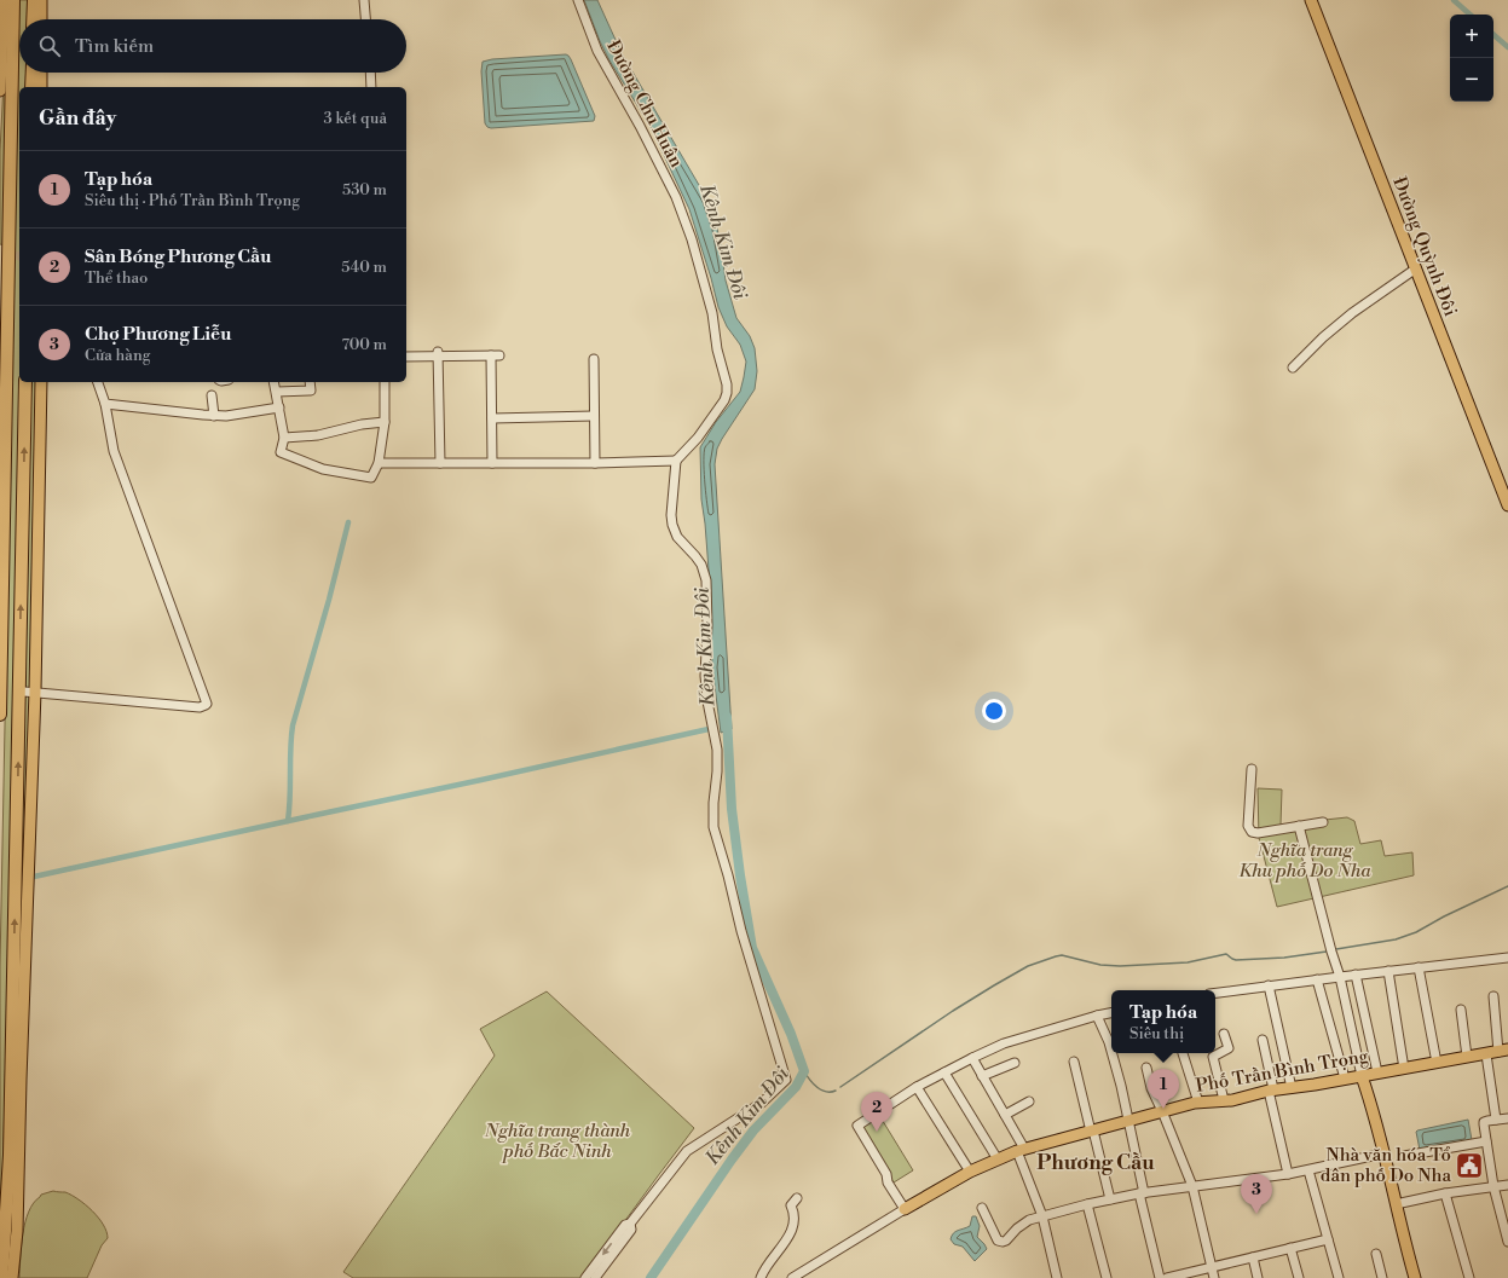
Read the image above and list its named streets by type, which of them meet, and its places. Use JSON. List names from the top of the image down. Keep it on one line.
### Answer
{"streets":{"main road":["Đường Quỳnh Đôi","Phố Trần Bình Trọng"],"street":["Đường Chu Huân"]},"districts":["Phương Cầu"],"water":["Kênh Kim Đôi"],"parks":["Nghĩa trang Khu phố Do Nha","Nghĩa trang thành phố Bắc Ninh"],"places":{"public building":["Nhà văn hóa Tổ dân phố Do Nha"]},"page":{"map_buttons":["+","−"],"search":"Tìm kiếm","heading":["Gần đây","3 kết quả"],"list":[{"mark":"1","name":"Tạp hóa","note":"Siêu thị · Phố Trần Bình Trọng","value":"530 m"},{"mark":"2","name":"Sân Bóng Phương Cầu","note":"Thể thao","value":"540 m"},{"mark":"3","name":"Chợ Phương Liễu","note":"Cửa hàng","value":"700 m"}],"popup":["Tạp hóa","Siêu thị"],"pins":["1","2","3"]}}
